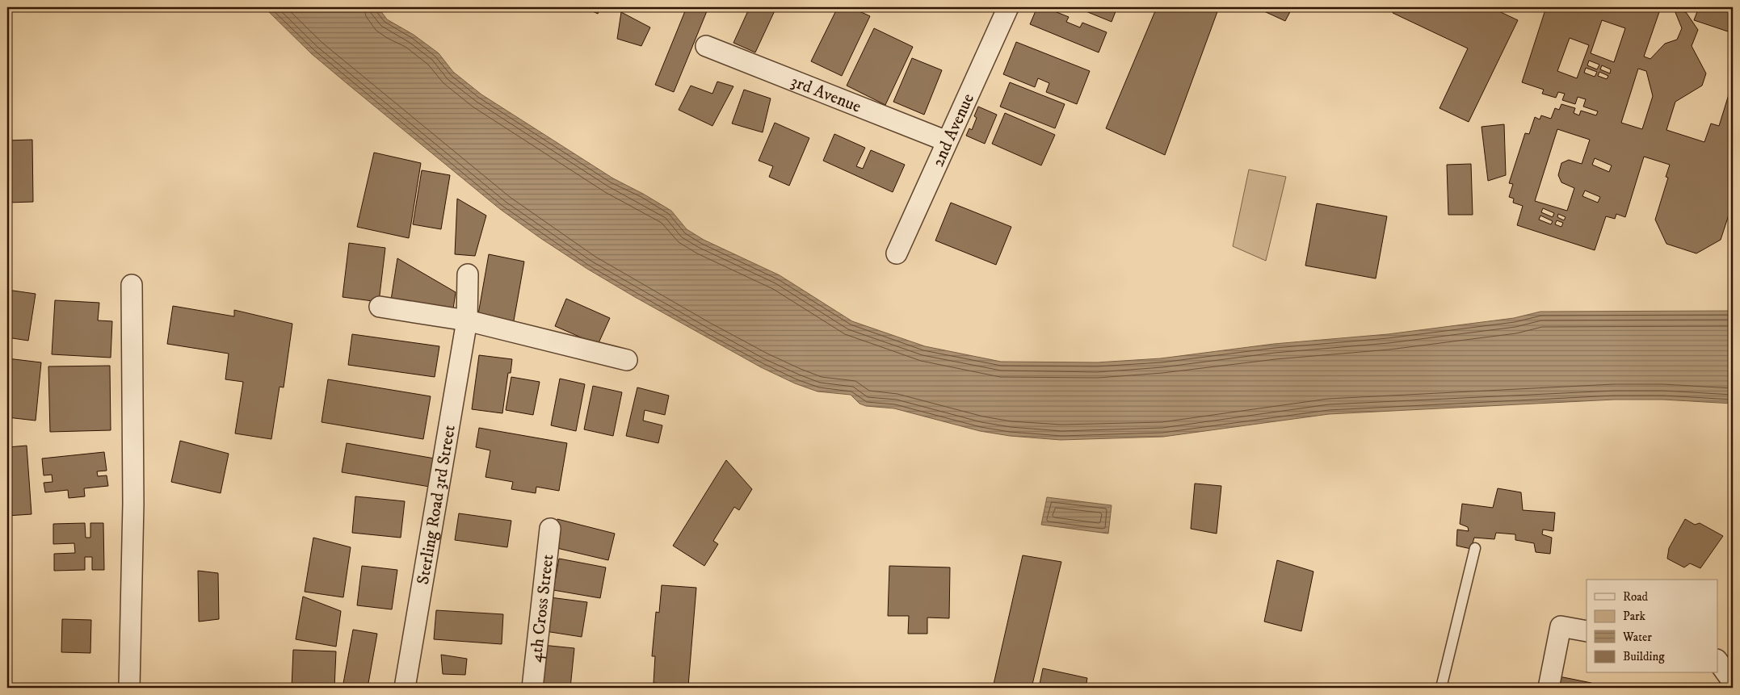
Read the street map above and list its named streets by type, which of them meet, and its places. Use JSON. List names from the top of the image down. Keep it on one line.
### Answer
{"streets":{"street":["3rd Avenue","2nd Avenue","Sterling Road 3rd Street","4th Cross Street"]},"crossings":[["3rd Avenue","2nd Avenue"]],"legend":["Road","Park","Water","Building"]}
